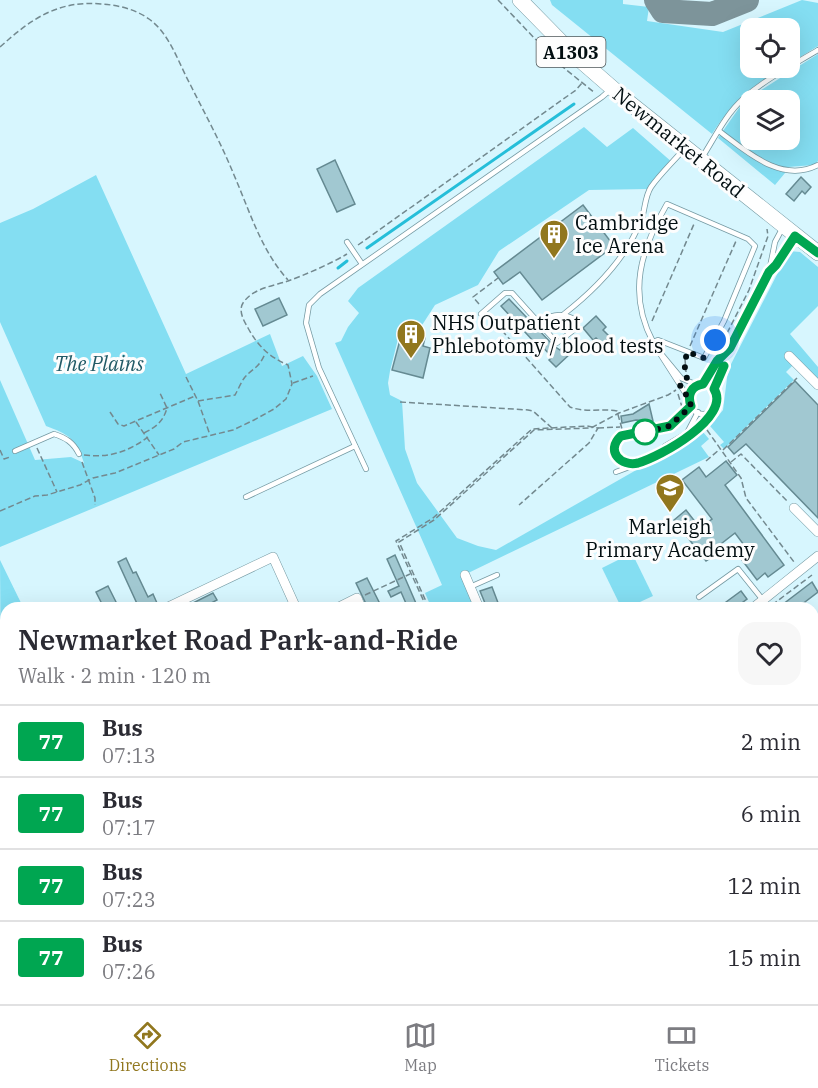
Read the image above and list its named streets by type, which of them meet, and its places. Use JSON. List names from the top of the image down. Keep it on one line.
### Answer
{"streets":{"main road":["A1303","Newmarket Road"]},"parks":["The Plains"],"places":{"building":["Cambridge Ice Arena","NHS Outpatient Phlebotomy / blood tests"],"school or university":["Marleigh Primary Academy"]},"lines":["bus line 77"],"page":{"heading":["Newmarket Road Park-and-Ride","Walk · 2 min · 120 m"],"list":[{"mark":"77","name":"Bus","note":"07:13","value":"2 min"},{"mark":"77","name":"Bus","note":"07:17","value":"6 min"},{"mark":"77","name":"Bus","note":"07:23","value":"12 min"},{"mark":"77","name":"Bus","note":"07:26","value":"15 min"}],"tabs":["Directions","Map","Tickets"]}}
